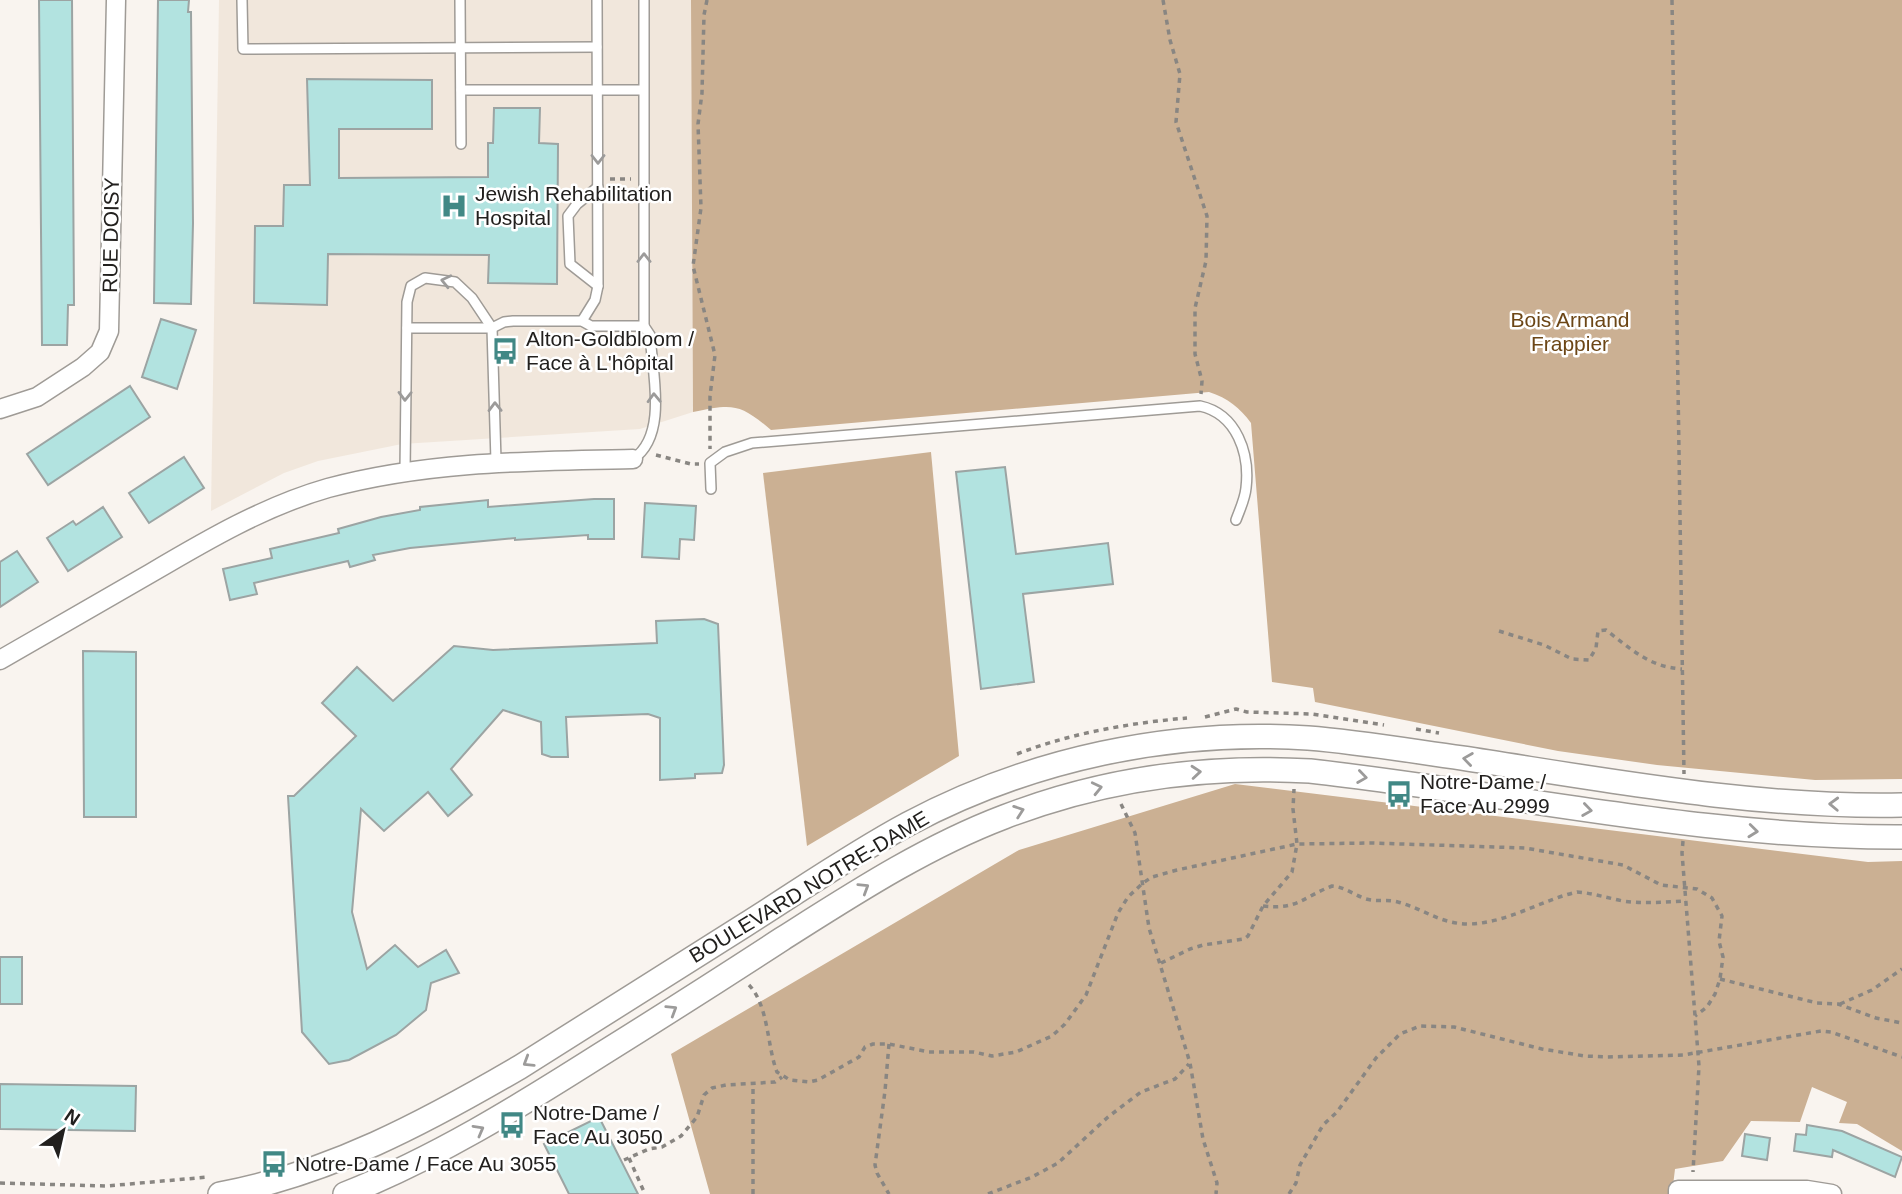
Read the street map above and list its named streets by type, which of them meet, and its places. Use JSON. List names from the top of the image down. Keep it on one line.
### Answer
{"streets":{"street":["RUE DOISY","BOULEVARD NOTRE-DAME"]},"parks":["Bois Armand Frappier"],"places":{"hospital":["Jewish Rehabilitation Hospital"],"bus stop":["Alton-Goldbloom / Face à L'hôpital","Notre-Dame / Face Au 2999","Notre-Dame / Face Au 3050","Notre-Dame / Face Au 3055"]},"north":"top right"}
